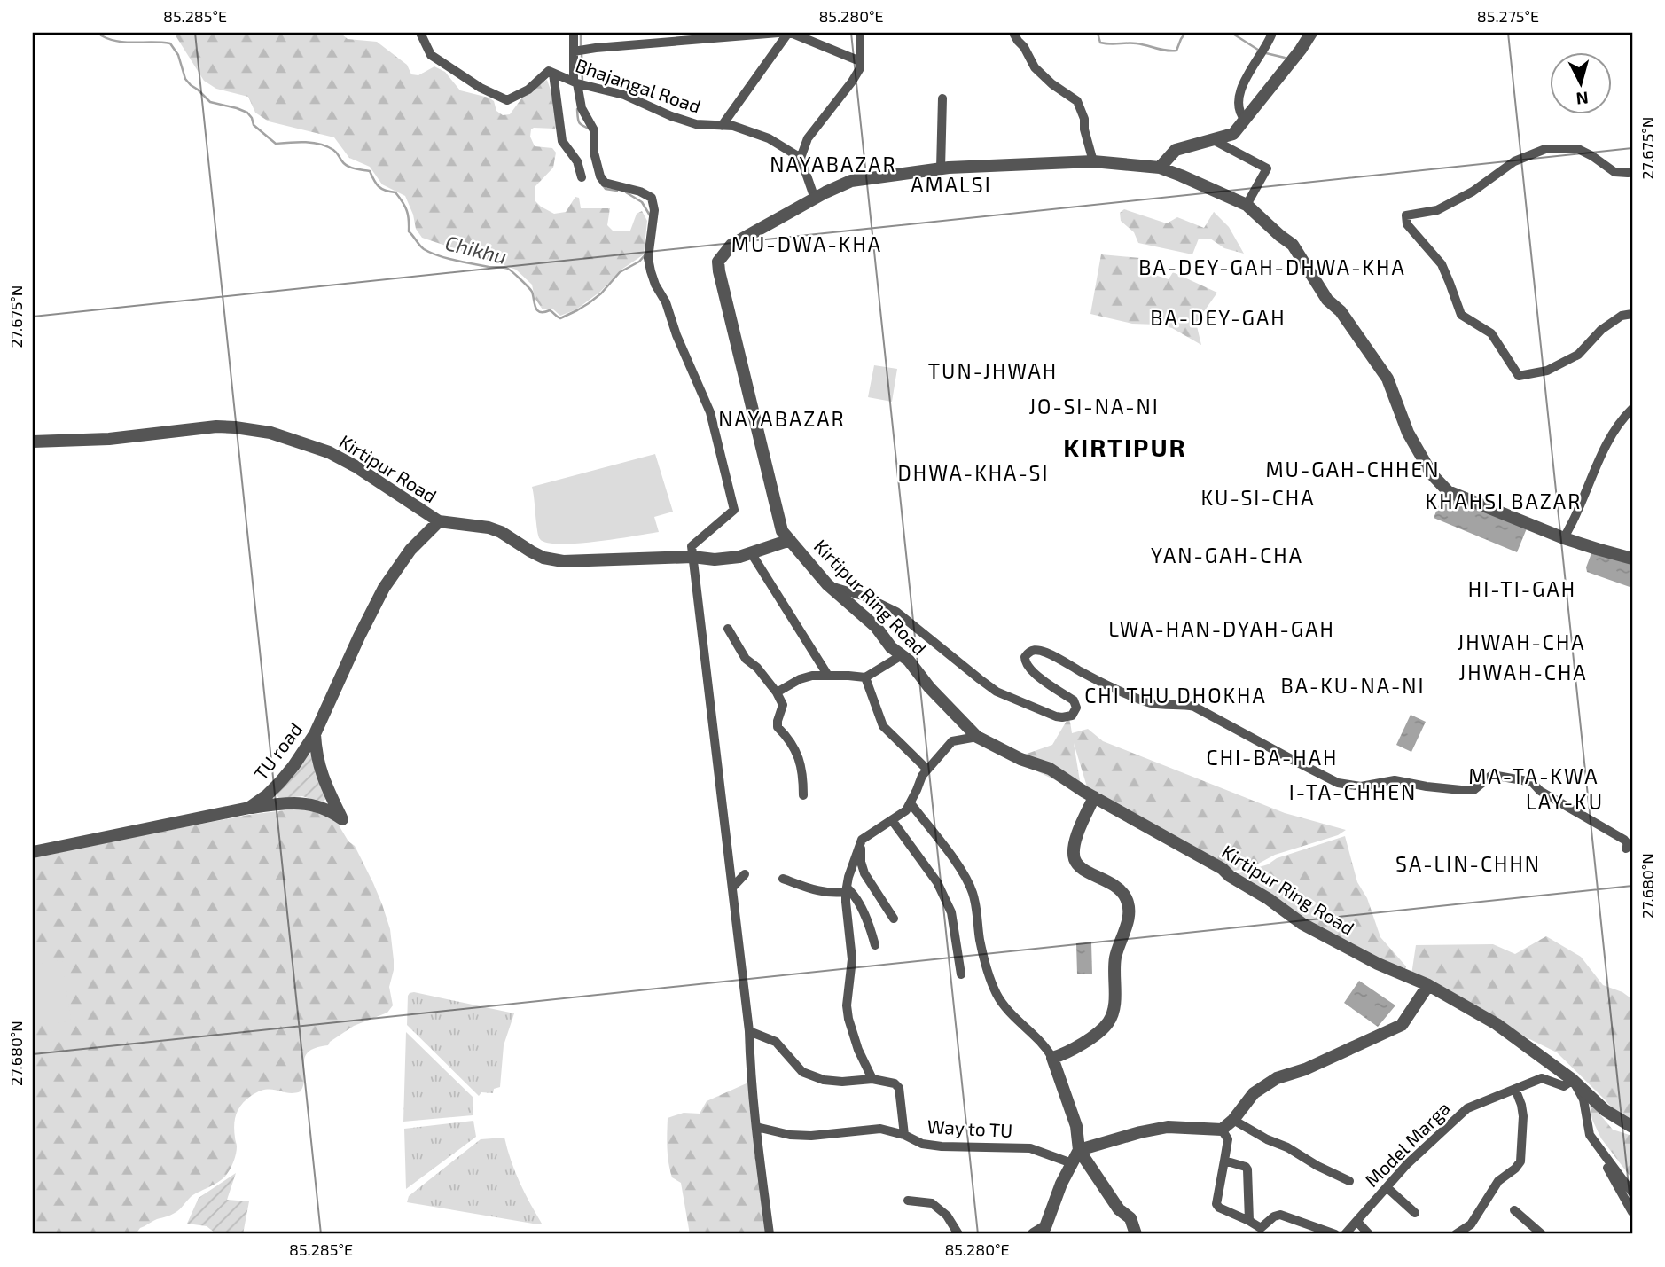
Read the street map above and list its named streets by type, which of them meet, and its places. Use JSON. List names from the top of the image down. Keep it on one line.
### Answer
{"streets":{"street":["Bhajangal Road","Kirtipur Road","Kirtipur Ring Road","TU road","Way to TU","Model Marga"]},"crossings":[["Kirtipur Road","Kirtipur Ring Road"],["Kirtipur Road","TU road"],["Kirtipur Ring Road","Model Marga"]],"districts":["NAYABAZAR","AMALSI","MU-DWA-KHA","BA-DEY-GAH-DHWA-KHA","BA-DEY-GAH","TUN-JHWAH","JO-SI-NA-NI","NAYABAZAR","KIRTIPUR","MU-GAH-CHHEN","DHWA-KHA-SI","KU-SI-CHA","KHAHSI BAZAR","YAN-GAH-CHA","HI-TI-GAH","LWA-HAN-DYAH-GAH","JHWAH-CHA","JHWAH-CHA","BA-KU-NA-NI","CHI THU DHOKHA","CHI-BA-HAH","MA-TA-KWA","I-TA-CHHEN","LAY-KU","SA-LIN-CHHN"],"water":["Chikhu"],"north":"bottom","coordinates":["85.285°E","85.280°E","85.275°E","27.675°N","27.680°N"]}
